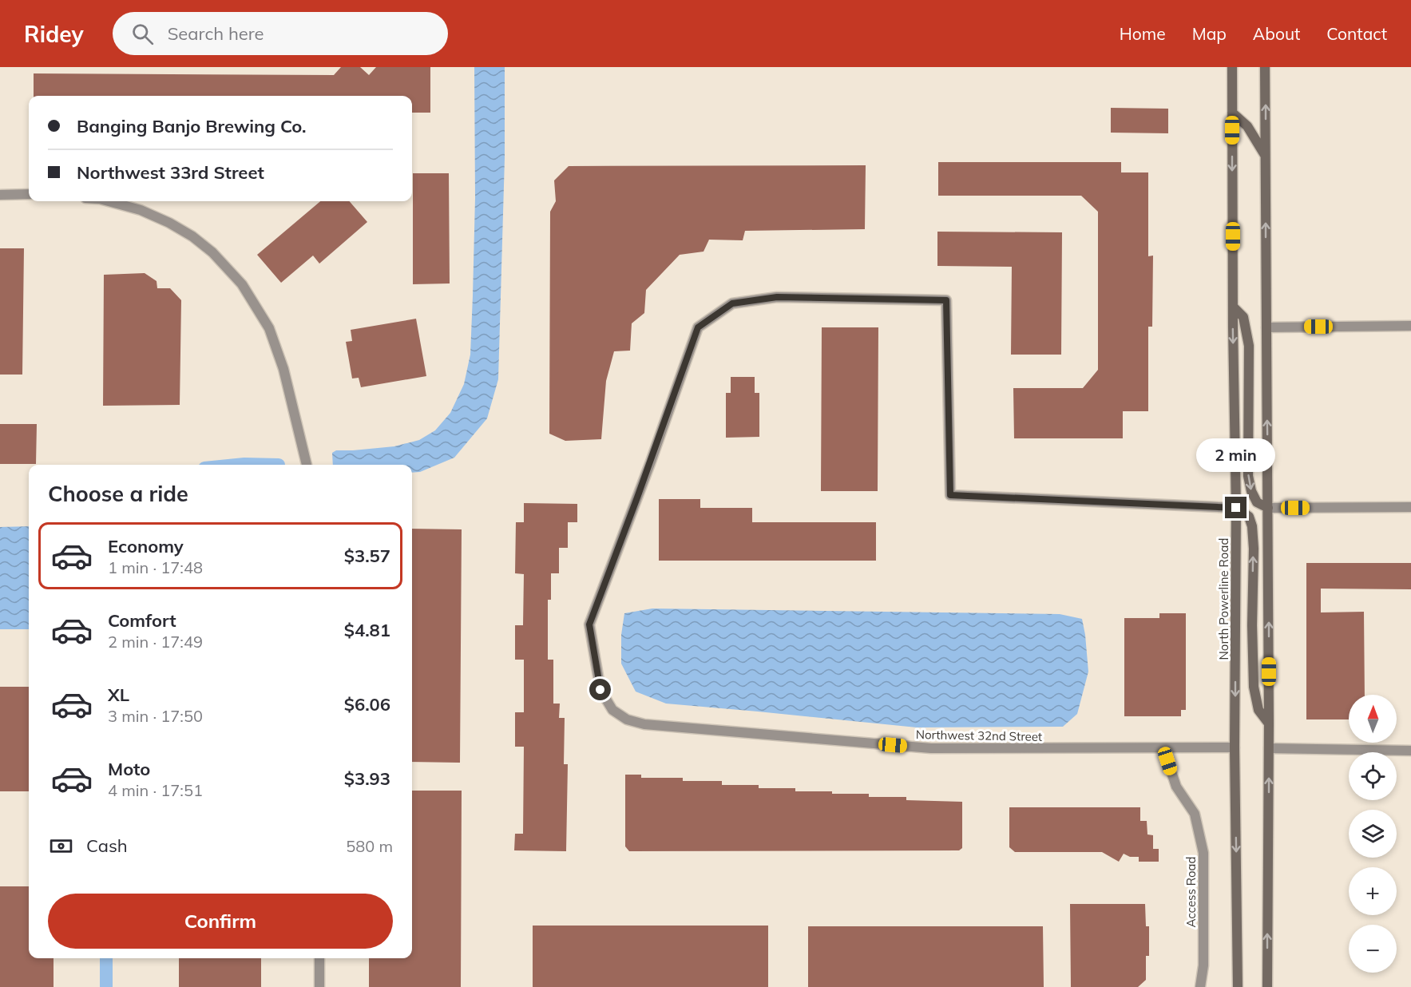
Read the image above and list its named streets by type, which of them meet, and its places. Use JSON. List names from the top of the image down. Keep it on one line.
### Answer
{"streets":{"main road":["North Powerline Road"],"street":["Northwest 32nd Street","Access Road"]},"crossings":[["North Powerline Road","Northwest 32nd Street"],["Northwest 32nd Street","Access Road"]],"north":"top","page":{"header":"Ridey","search":"Search here","nav":["Home","Map","About","Contact"],"banner":["Banging Banjo Brewing Co.","Northwest 33rd Street"],"bubble":"2 min","heading":"Choose a ride","list":[{"name":"Economy","note":"1 min · 17:48","value":"$3.57"},{"name":"Comfort","note":"2 min · 17:49","value":"$4.81"},{"name":"XL","note":"3 min · 17:50","value":"$6.06"},{"name":"Moto","note":"4 min · 17:51","value":"$3.93"}],"map_buttons":["+","−"],"pay":["Cash","580 m"],"buttons":"Confirm"}}
